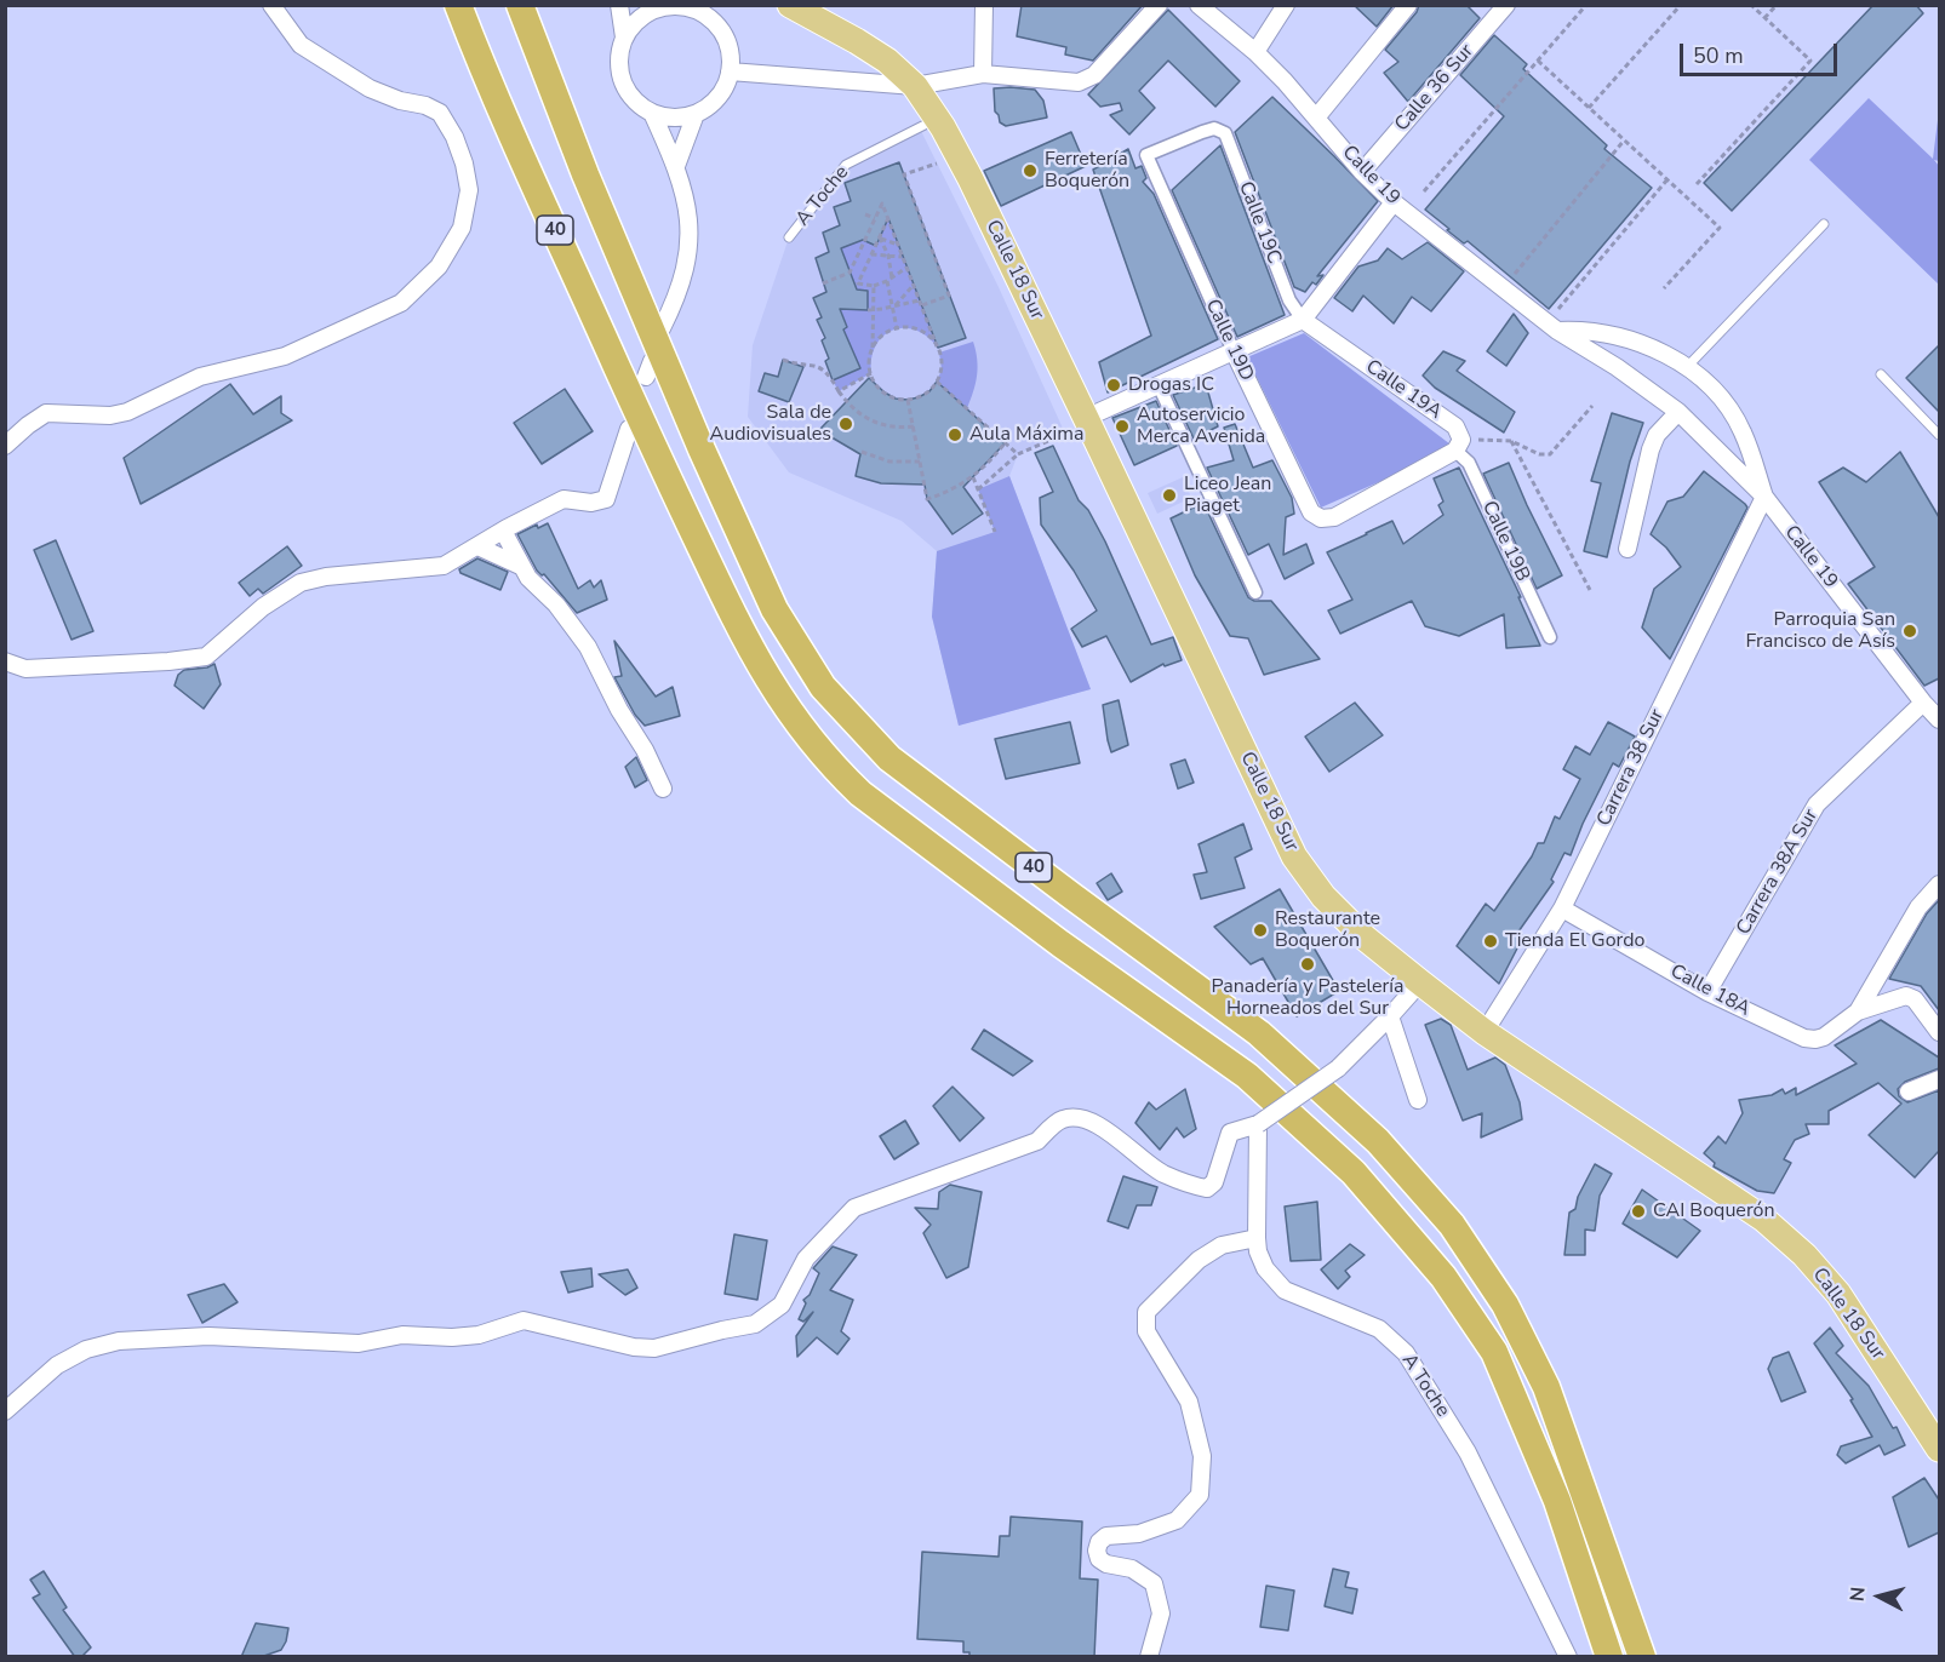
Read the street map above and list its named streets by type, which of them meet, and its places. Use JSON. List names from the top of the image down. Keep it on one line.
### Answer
{"streets":{"highway":["40"],"main road":["Calle 18 Sur"],"street":["Calle 36 Sur","Calle 19","A Toche","Calle 19C","Calle 19D","Calle 19A","Calle 19B","Carrera 38 Sur","Carrera 38A Sur","Calle 18A"]},"crossings":[["Calle 36 Sur","Calle 19"],["Calle 19","Carrera 38 Sur"],["Calle 19","Carrera 38A Sur"],["A Toche","Calle 18 Sur"],["Calle 19C","Calle 19D"],["Calle 19C","Calle 19A"],["Calle 18 Sur","Carrera 38 Sur"],["Calle 19D","Calle 19A"],["Calle 19D","Calle 19B"],["Calle 19A","Calle 19B"],["Carrera 38 Sur","Calle 18A"],["Carrera 38A Sur","Calle 18A"]],"places":["Ferretería Boquerón","Drogas IC","Sala de Audiovisuales","Autoservicio Merca Avenida","Aula Máxima","Liceo Jean Piaget","Parroquia San Francisco de Asís","Restaurante Boquerón","Tienda El Gordo","Panadería y Pastelería Horneados del Sur","CAI Boquerón"],"scale_bar":"50 m","north":"left"}
